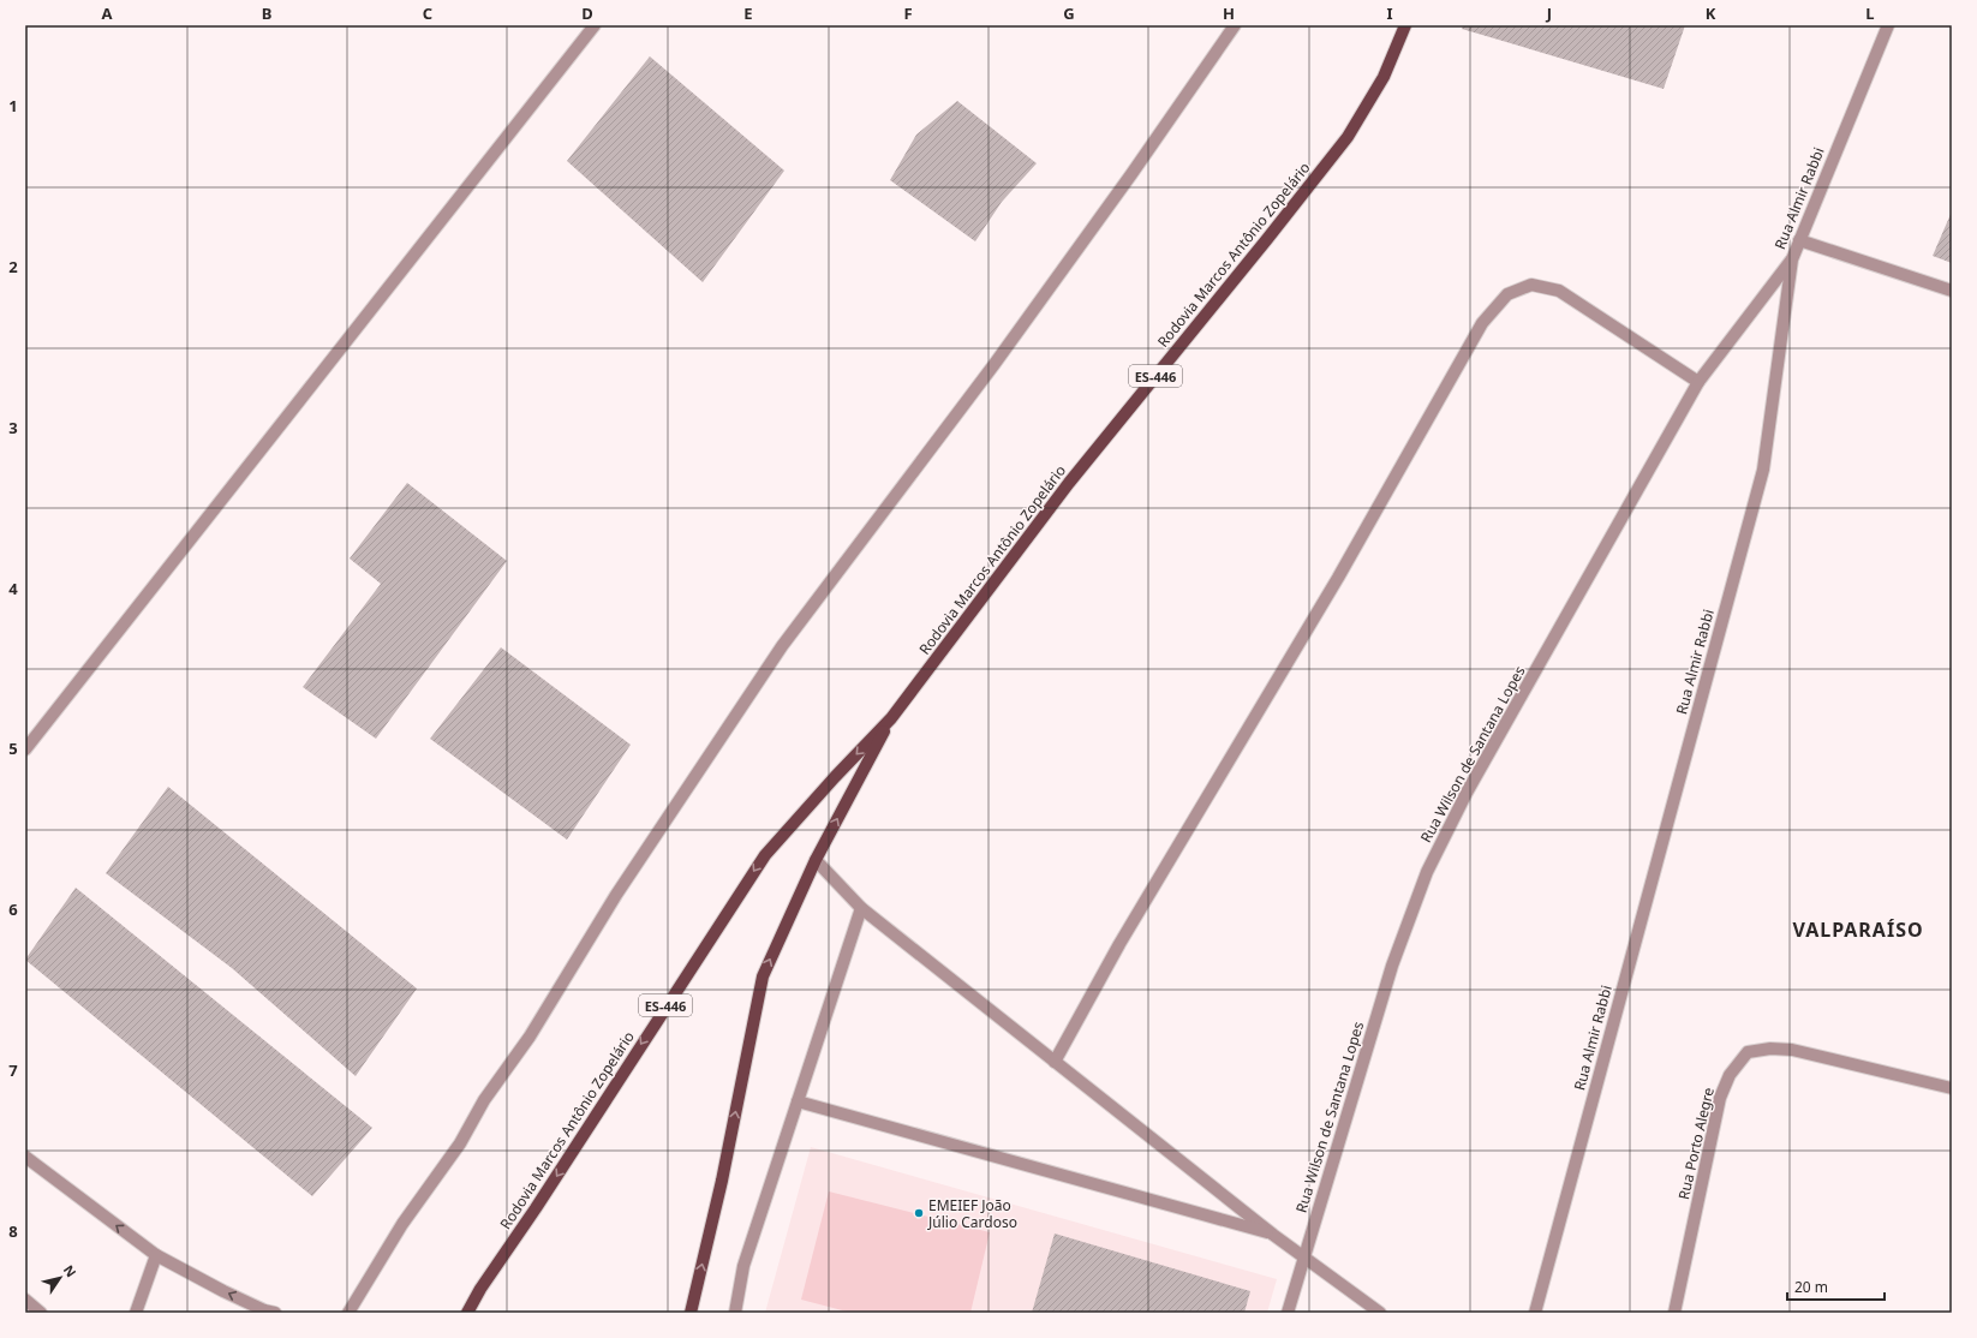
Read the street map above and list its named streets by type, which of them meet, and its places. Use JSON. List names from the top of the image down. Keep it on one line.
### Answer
{"streets":{"main road":["Rodovia Marcos Antônio Zopelário","ES-446"],"street":["Rua Almir Rabbi","Rua Wilson de Santana Lopes","Rua Porto Alegre"]},"crossings":[["Rua Almir Rabbi","Rua Wilson de Santana Lopes"]],"districts":["VALPARAÍSO"],"places":["EMEIEF João Júlio Cardoso"],"scale_bar":"20 m","north":"top right","grid":{"columns":["A","B","C","D","E","F","G","H","I","J","K","L"],"rows":["1","2","3","4","5","6","7","8"]}}
